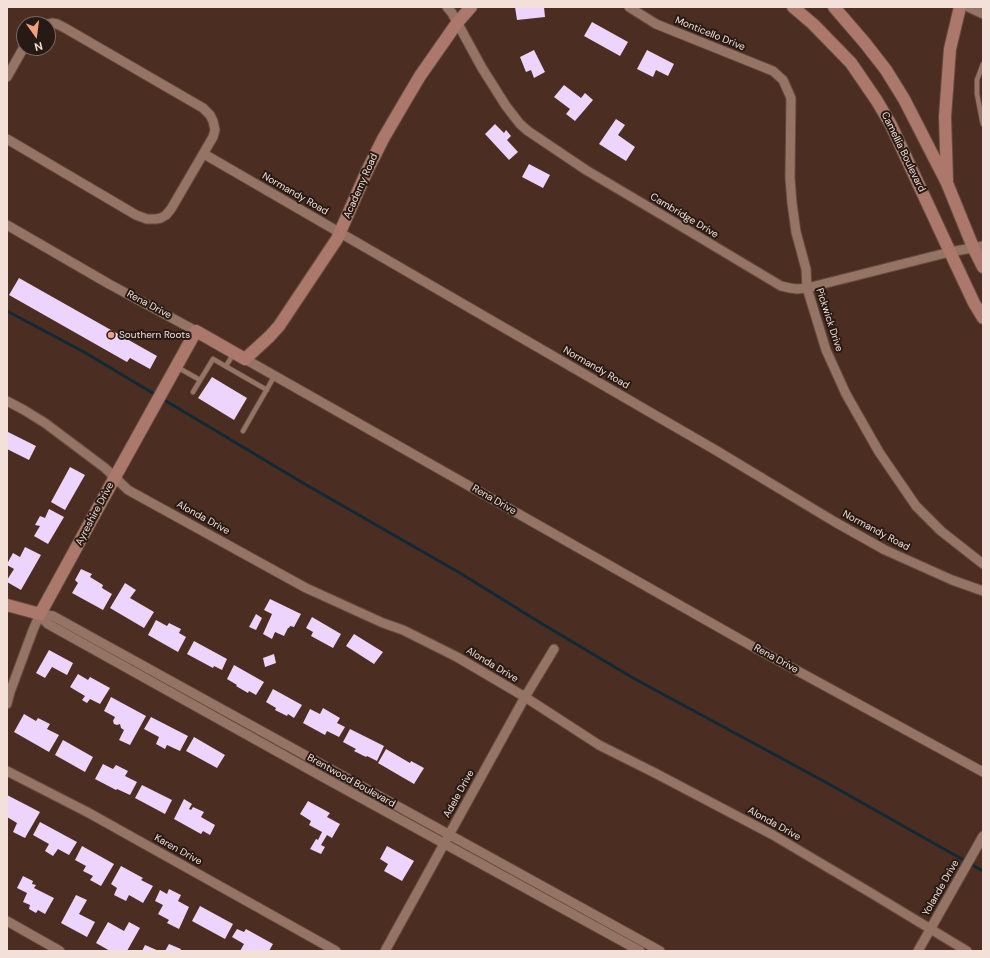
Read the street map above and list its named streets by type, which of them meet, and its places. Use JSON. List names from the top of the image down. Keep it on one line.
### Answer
{"streets":{"street":["Monticello Drive","Camellia Boulevard","Academy Road","Normandy Road","Cambridge Drive","Rena Drive","Pickwick Drive","Ayreshire Drive","Alonda Drive","Brentwood Boulevard","Adele Drive","Karen Drive","Yolande Drive"]},"crossings":[["Monticello Drive","Pickwick Drive"],["Camellia Boulevard","Cambridge Drive"],["Academy Road","Normandy Road"],["Academy Road","Cambridge Drive"],["Academy Road","Rena Drive"],["Cambridge Drive","Pickwick Drive"],["Rena Drive","Ayreshire Drive"],["Ayreshire Drive","Alonda Drive"],["Ayreshire Drive","Brentwood Boulevard"],["Alonda Drive","Adele Drive"],["Alonda Drive","Yolande Drive"],["Brentwood Boulevard","Adele Drive"]],"places":["Southern Roots"],"north":"bottom"}
